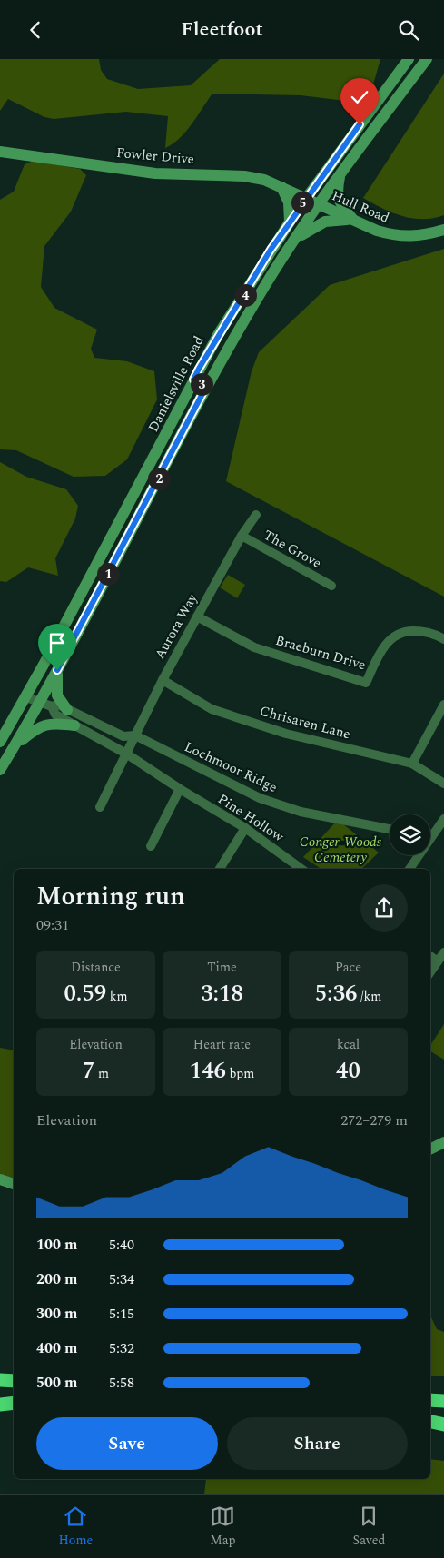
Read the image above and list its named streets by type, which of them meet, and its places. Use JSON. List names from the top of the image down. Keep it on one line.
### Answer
{"streets":{"main road":["Fowler Drive","Hull Road","Danielsville Road"],"street":["The Grove","Aurora Way","Braeburn Drive","Chrisaren Lane","Lochmoor Ridge","Pine Hollow"]},"crossings":[["Fowler Drive","Hull Road"],["Fowler Drive","Danielsville Road"],["Hull Road","Danielsville Road"],["Danielsville Road","Pine Hollow"],["The Grove","Aurora Way"],["Aurora Way","Braeburn Drive"],["Aurora Way","Chrisaren Lane"],["Aurora Way","Lochmoor Ridge"],["Aurora Way","Pine Hollow"]],"parks":["Conger-Woods Cemetery"],"page":{"header":"Fleetfoot","pins":["5","4","3","2","1"],"heading":["Morning run","09:31"],"stats":[["Distance","0.59 km"],["Time","3:18"],["Pace","5:36 /km"],["Elevation","7 m"],["Heart rate","146 bpm"],["kcal","40"]],"chart":["Elevation","272–279 m"],"list":[{"name":"100 m","note":"5:40"},{"name":"200 m","note":"5:34"},{"name":"300 m","note":"5:15"},{"name":"400 m","note":"5:32"},{"name":"500 m","note":"5:58"}],"buttons":["Save","Share"],"tabs":["Home","Map","Saved"]}}
